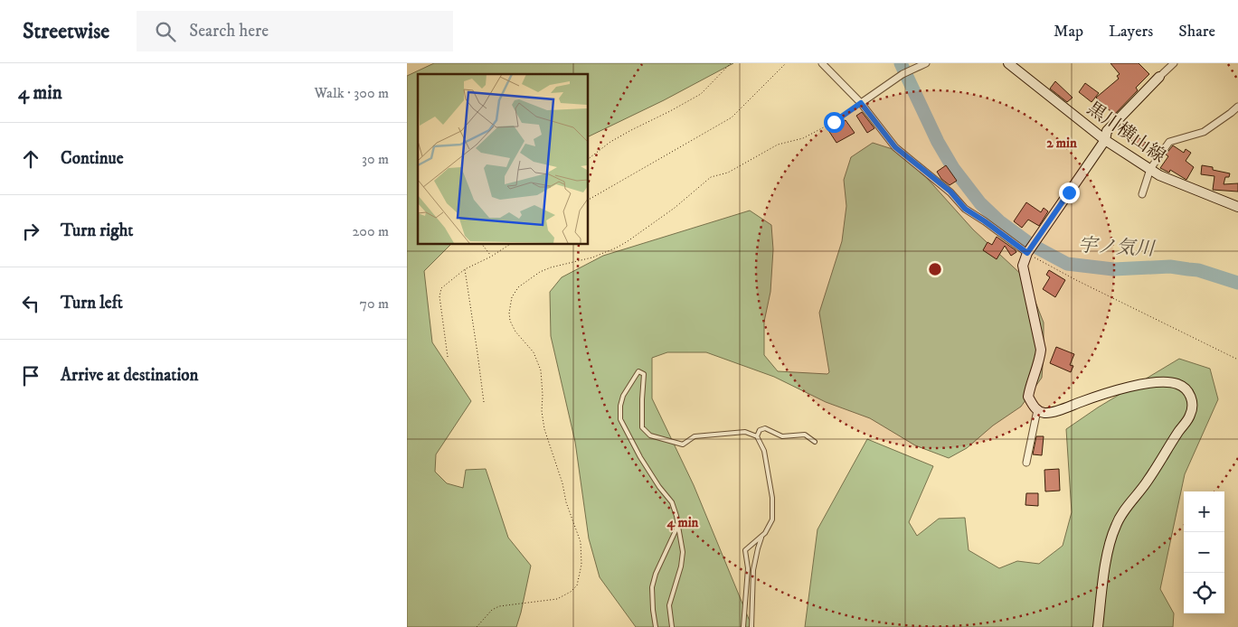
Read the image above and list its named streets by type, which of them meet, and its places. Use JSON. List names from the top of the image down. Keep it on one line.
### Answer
{"streets":{"street":["黒川横山線"]},"water":["宇ノ気川"],"page":{"header":"Streetwise","search":"Search here","nav":["Map","Layers","Share"],"heading":["4 min","Walk · 300 m"],"list":[["Continue","30 m"],["Turn right","200 m"],["Turn left","70 m"],"Arrive at destination"],"map_buttons":["+","−"]},"rings":["2 min","4 min"]}
